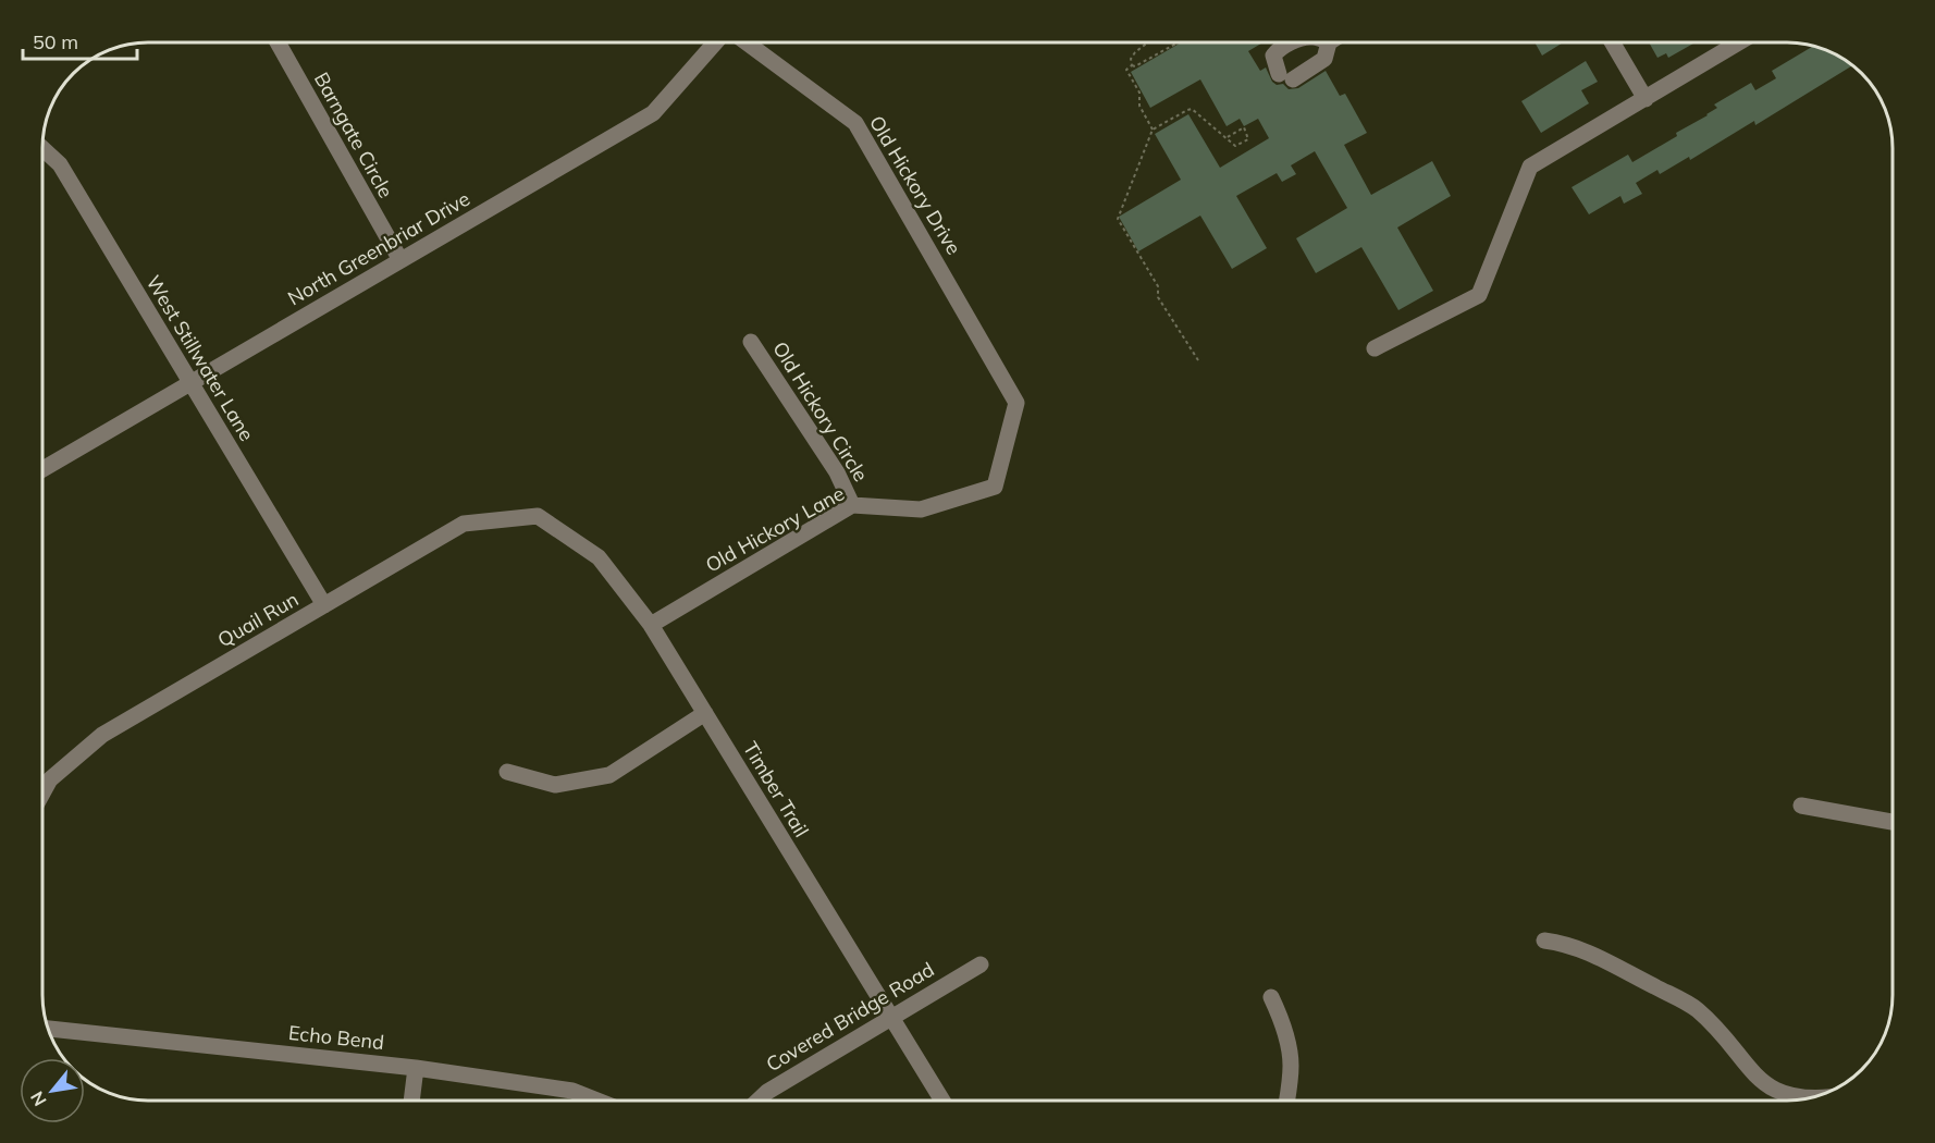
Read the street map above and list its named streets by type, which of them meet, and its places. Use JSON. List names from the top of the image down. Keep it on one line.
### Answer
{"streets":{"street":["Barngate Circle","Old Hickory Drive","North Greenbriar Drive","West Stillwater Lane","Old Hickory Circle","Old Hickory Lane","Quail Run","Timber Trail","Covered Bridge Road","Echo Bend"]},"crossings":[["Barngate Circle","North Greenbriar Drive"],["Old Hickory Drive","Old Hickory Lane"],["North Greenbriar Drive","West Stillwater Lane"],["West Stillwater Lane","Quail Run"],["Old Hickory Circle","Old Hickory Lane"],["Old Hickory Lane","Timber Trail"],["Quail Run","Timber Trail"],["Timber Trail","Covered Bridge Road"]],"scale_bar":"50 m","north":"bottom left"}
